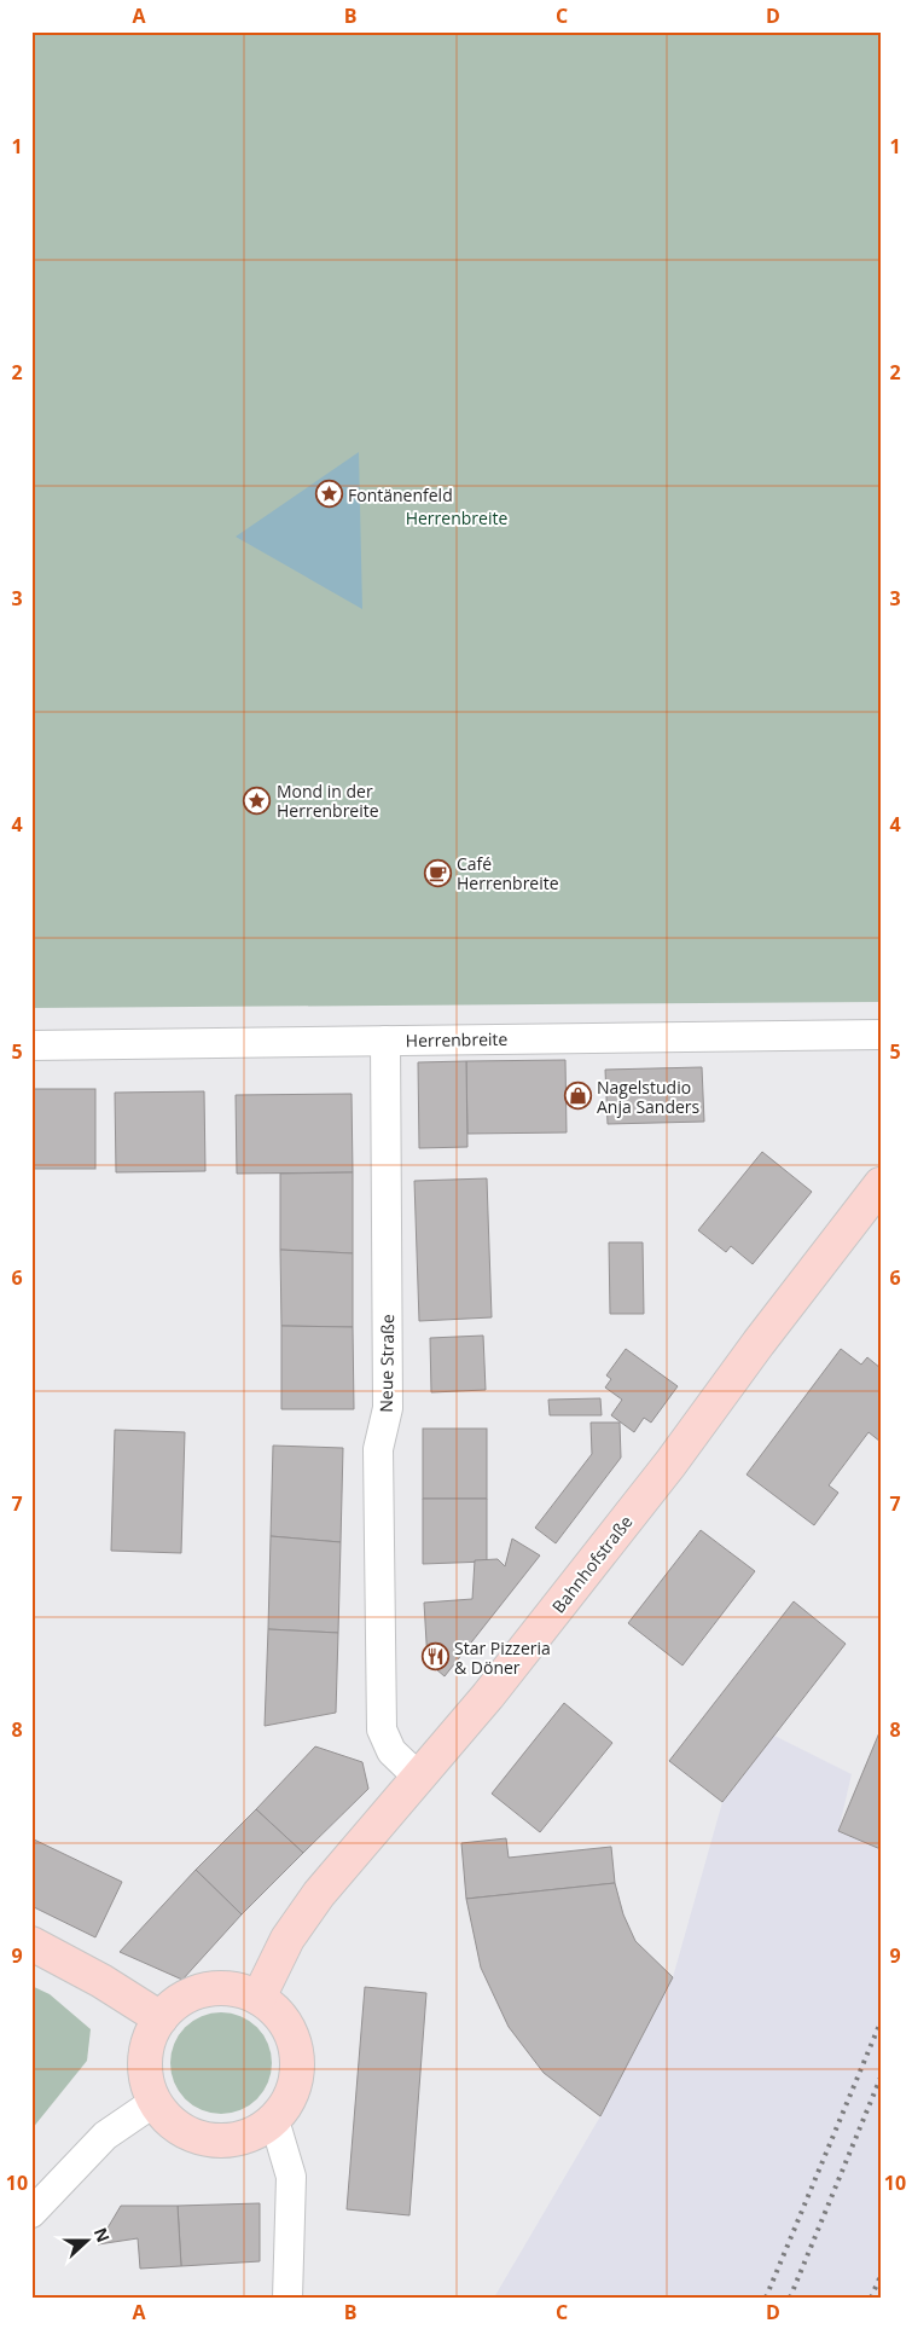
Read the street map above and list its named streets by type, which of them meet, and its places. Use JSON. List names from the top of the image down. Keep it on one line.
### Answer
{"streets":{"main road":["Bahnhofstraße"],"street":["Herrenbreite","Neue Straße"]},"crossings":[["Herrenbreite","Neue Straße"],["Neue Straße","Bahnhofstraße"]],"parks":["Herrenbreite"],"places":{"place":["Fontänenfeld","Mond in der Herrenbreite"],"cafe":["Café Herrenbreite"],"shop":["Nagelstudio Anja Sanders"],"restaurant":["Star Pizzeria & Döner"]},"north":"right","grid":{"columns":["A","B","C","D"],"rows":["1","2","3","4","5","6","7","8","9","10"]}}
